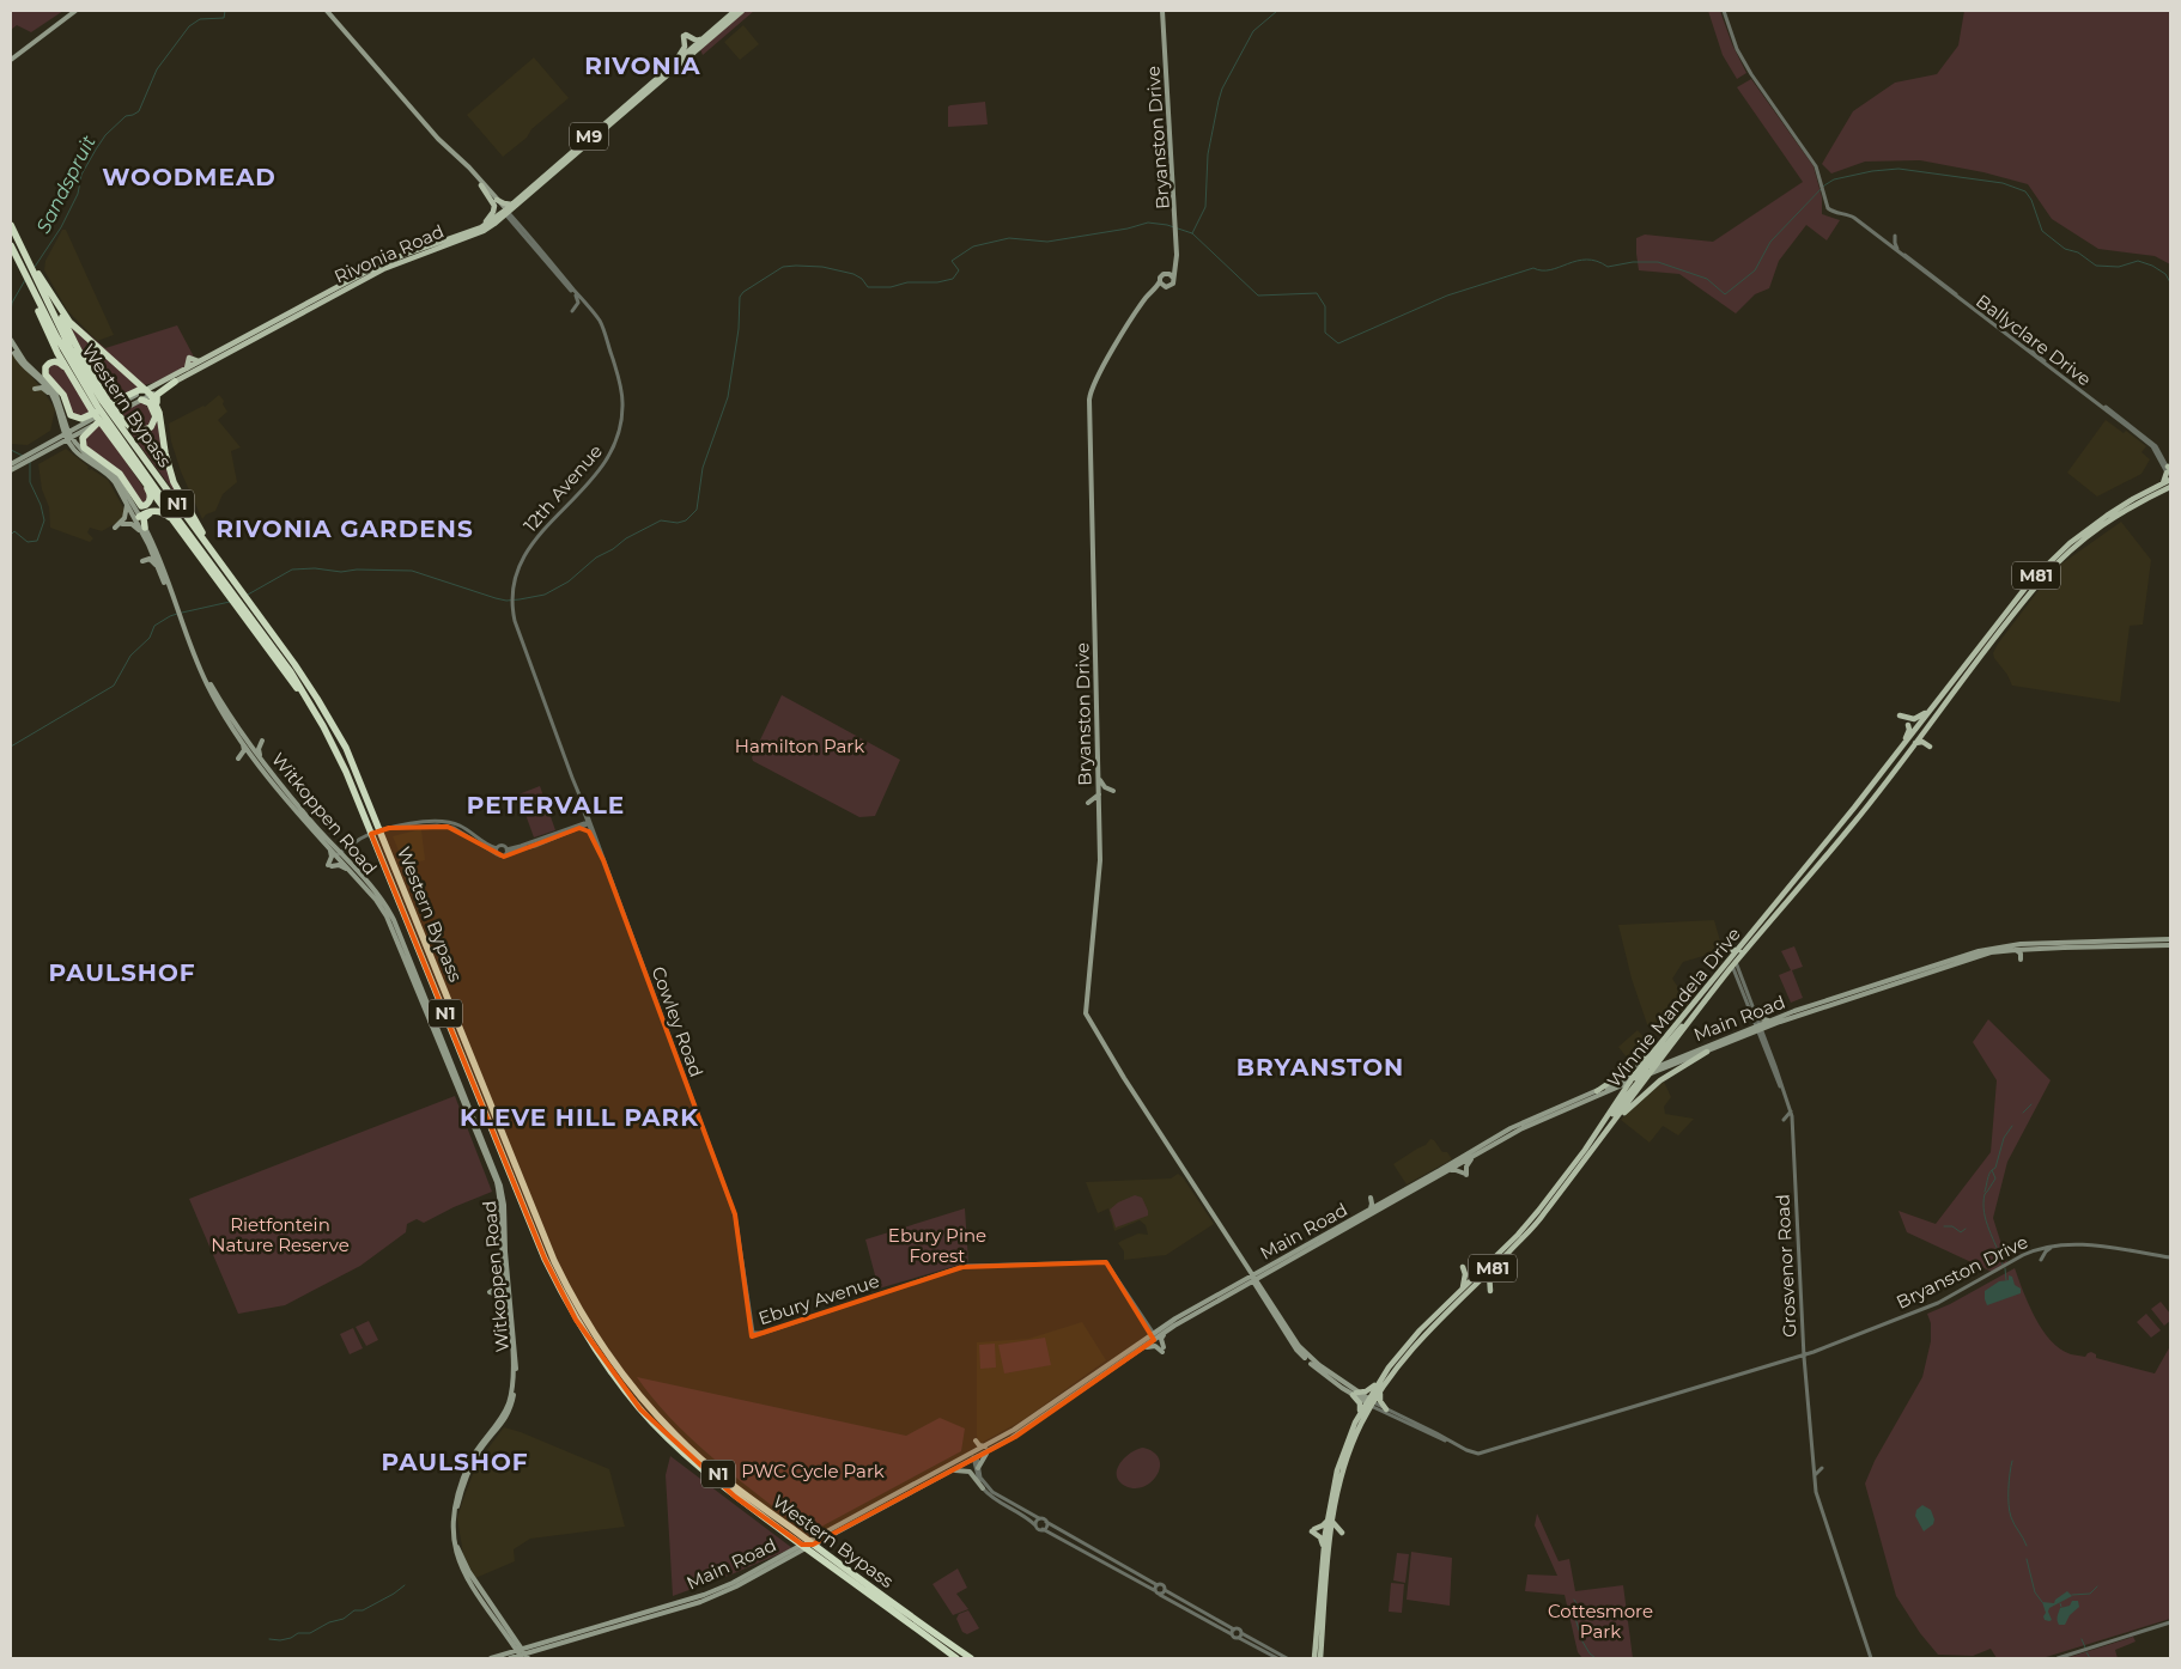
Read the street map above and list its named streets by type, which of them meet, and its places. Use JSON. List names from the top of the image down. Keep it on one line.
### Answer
{"streets":{"highway":["Western Bypass","N1"],"main road":["M9","Bryanston Drive","Rivonia Road","12th Avenue","M81","Witkoppen Road","Winnie Mandela Drive","Main Road"],"street":["Ballyclare Drive","Cowley Road","Grosvenor Road","Ebury Avenue"]},"crossings":[["Bryanston Drive","Winnie Mandela Drive"],["Bryanston Drive","Main Road"],["Bryanston Drive","Grosvenor Road"],["Rivonia Road","12th Avenue"],["Rivonia Road","Witkoppen Road"],["Ballyclare Drive","Winnie Mandela Drive"],["12th Avenue","Cowley Road"],["Witkoppen Road","Main Road"],["Winnie Mandela Drive","Main Road"],["Winnie Mandela Drive","Grosvenor Road"],["Main Road","Grosvenor Road"],["Main Road","Ebury Avenue"],["Cowley Road","Ebury Avenue"]],"districts":["RIVONIA","WOODMEAD","RIVONIA GARDENS","PETERVALE","PAULSHOF","BRYANSTON","KLEVE HILL PARK","PAULSHOF"],"water":["Sandspruit"],"parks":["Hamilton Park","Rietfontein Nature Reserve","Ebury Pine Forest","PWC Cycle Park","Cottesmore Park"]}
